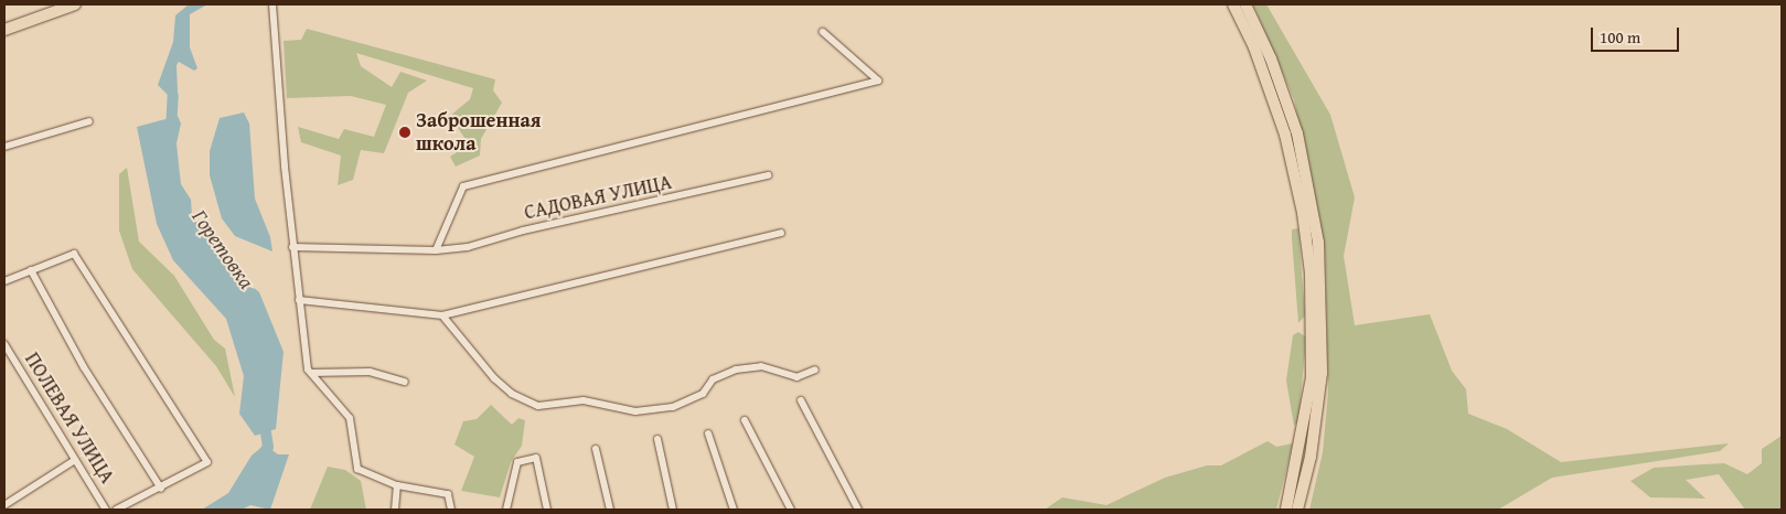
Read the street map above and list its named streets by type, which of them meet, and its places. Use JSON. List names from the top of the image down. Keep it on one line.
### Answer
{"streets":{"street":["САДОВАЯ УЛИЦА","ПОЛЕВАЯ УЛИЦА"]},"water":["Горетовка"],"places":["Заброшенная школа"],"scale_bar":"100 m"}
